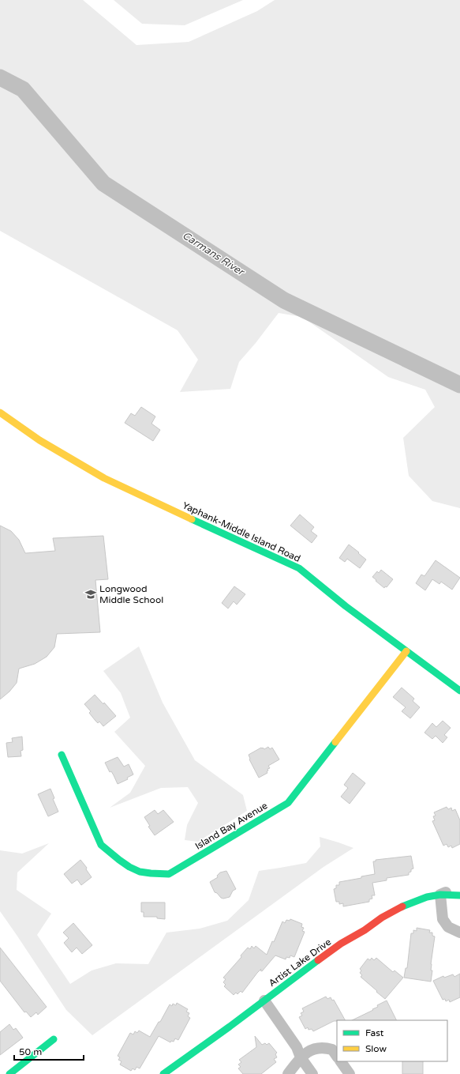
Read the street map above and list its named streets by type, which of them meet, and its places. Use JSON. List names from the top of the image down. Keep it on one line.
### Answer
{"streets":{"street":["Yaphank-Middle Island Road","Island Bay Avenue","Artist Lake Drive"]},"crossings":[["Yaphank-Middle Island Road","Island Bay Avenue"]],"water":["Carmans River"],"places":{"school or university":["Longwood Middle School"]},"legend":["Fast","Slow"],"scale_bar":"50 m"}
